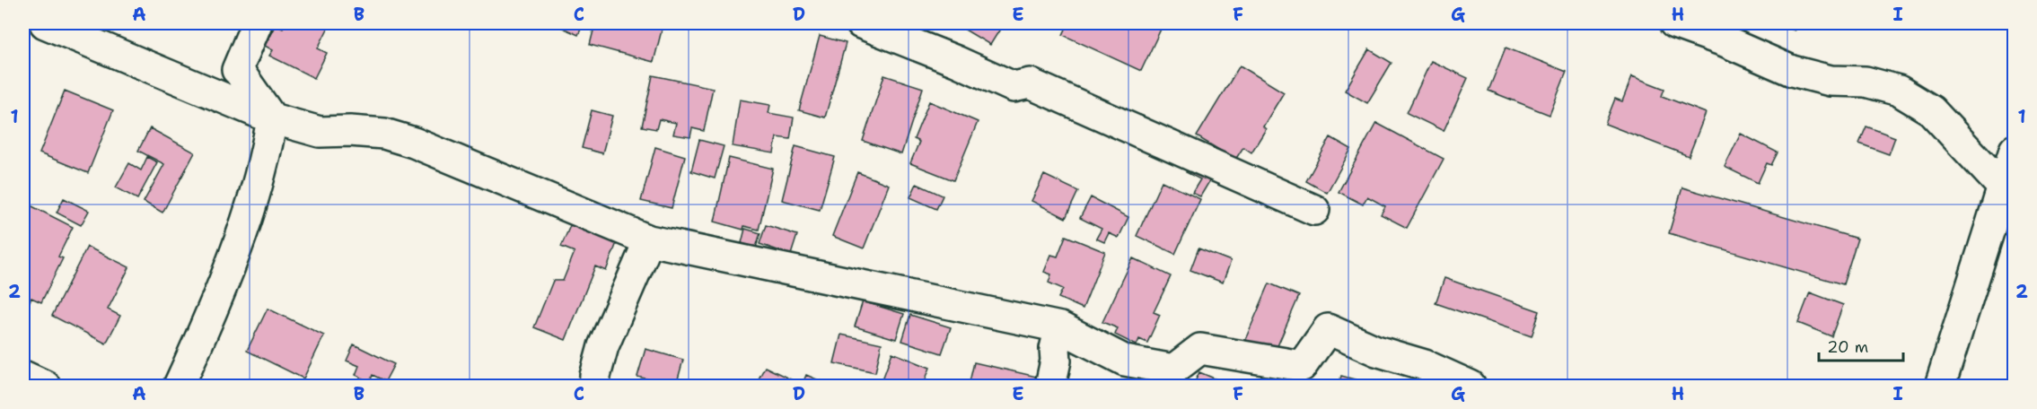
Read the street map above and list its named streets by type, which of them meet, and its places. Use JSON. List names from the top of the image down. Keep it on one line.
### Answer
{"scale_bar":"20 m","grid":{"columns":["A","B","C","D","E","F","G","H","I"],"rows":["1","2"]}}
